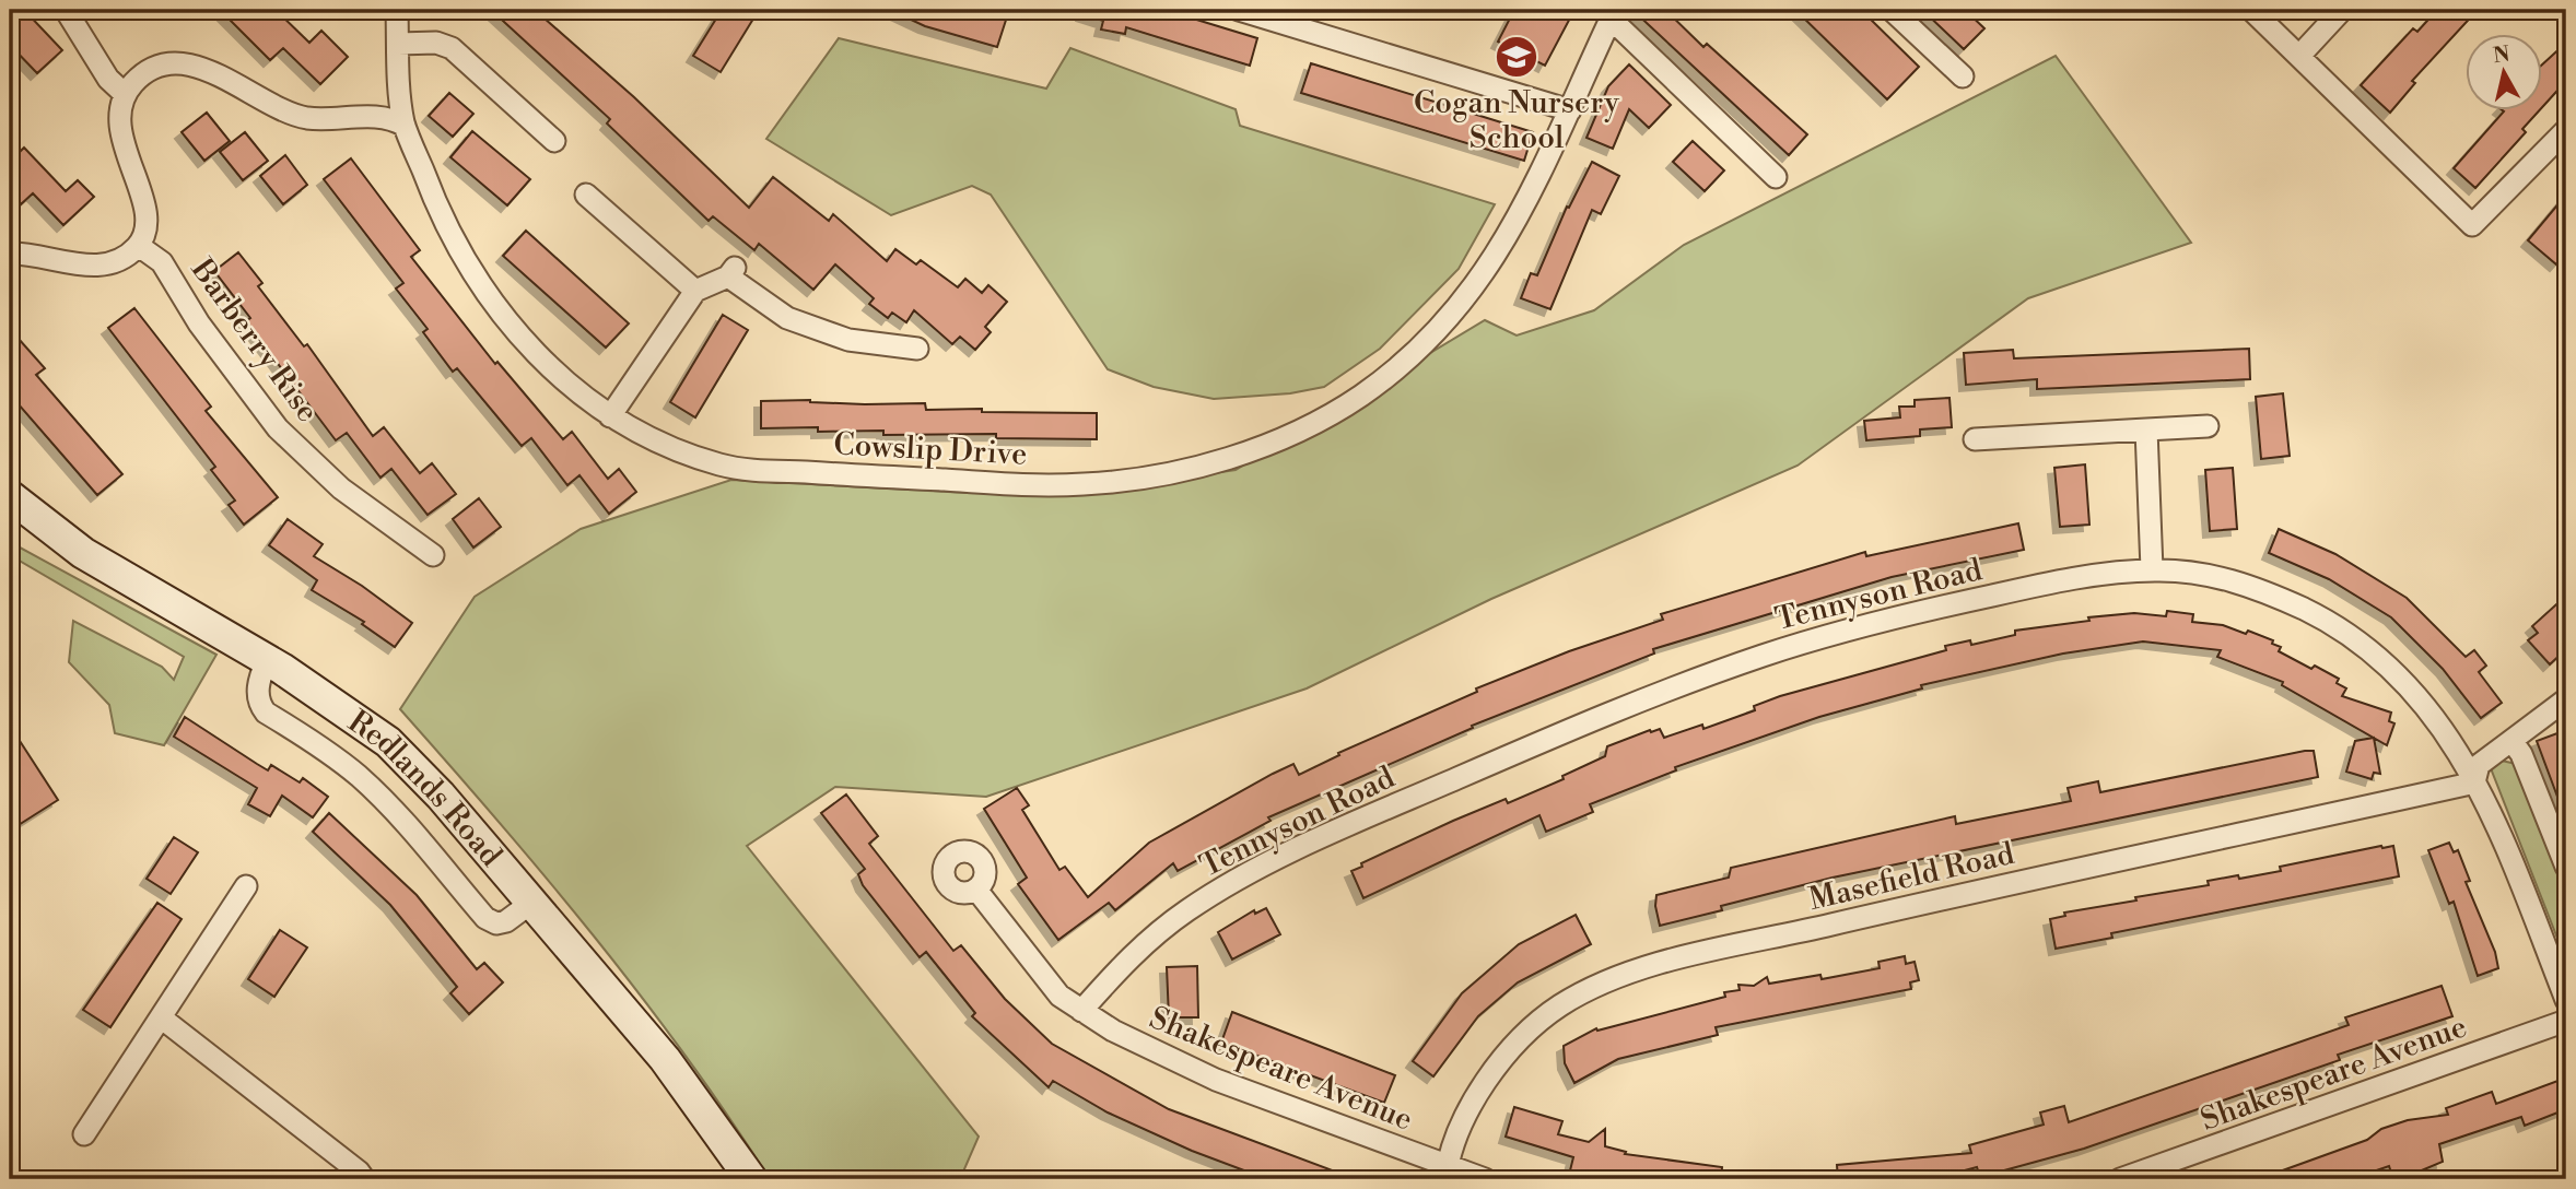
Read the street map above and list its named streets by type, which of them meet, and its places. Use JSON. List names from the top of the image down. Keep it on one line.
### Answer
{"streets":{"main road":["Redlands Road"],"street":["Barberry Rise","Cowslip Drive","Tennyson Road","Masefield Road","Shakespeare Avenue"]},"crossings":[["Tennyson Road","Masefield Road"],["Tennyson Road","Shakespeare Avenue"],["Masefield Road","Shakespeare Avenue"]],"places":{"school or university":["Cogan Nursery School"]},"north":"top"}
